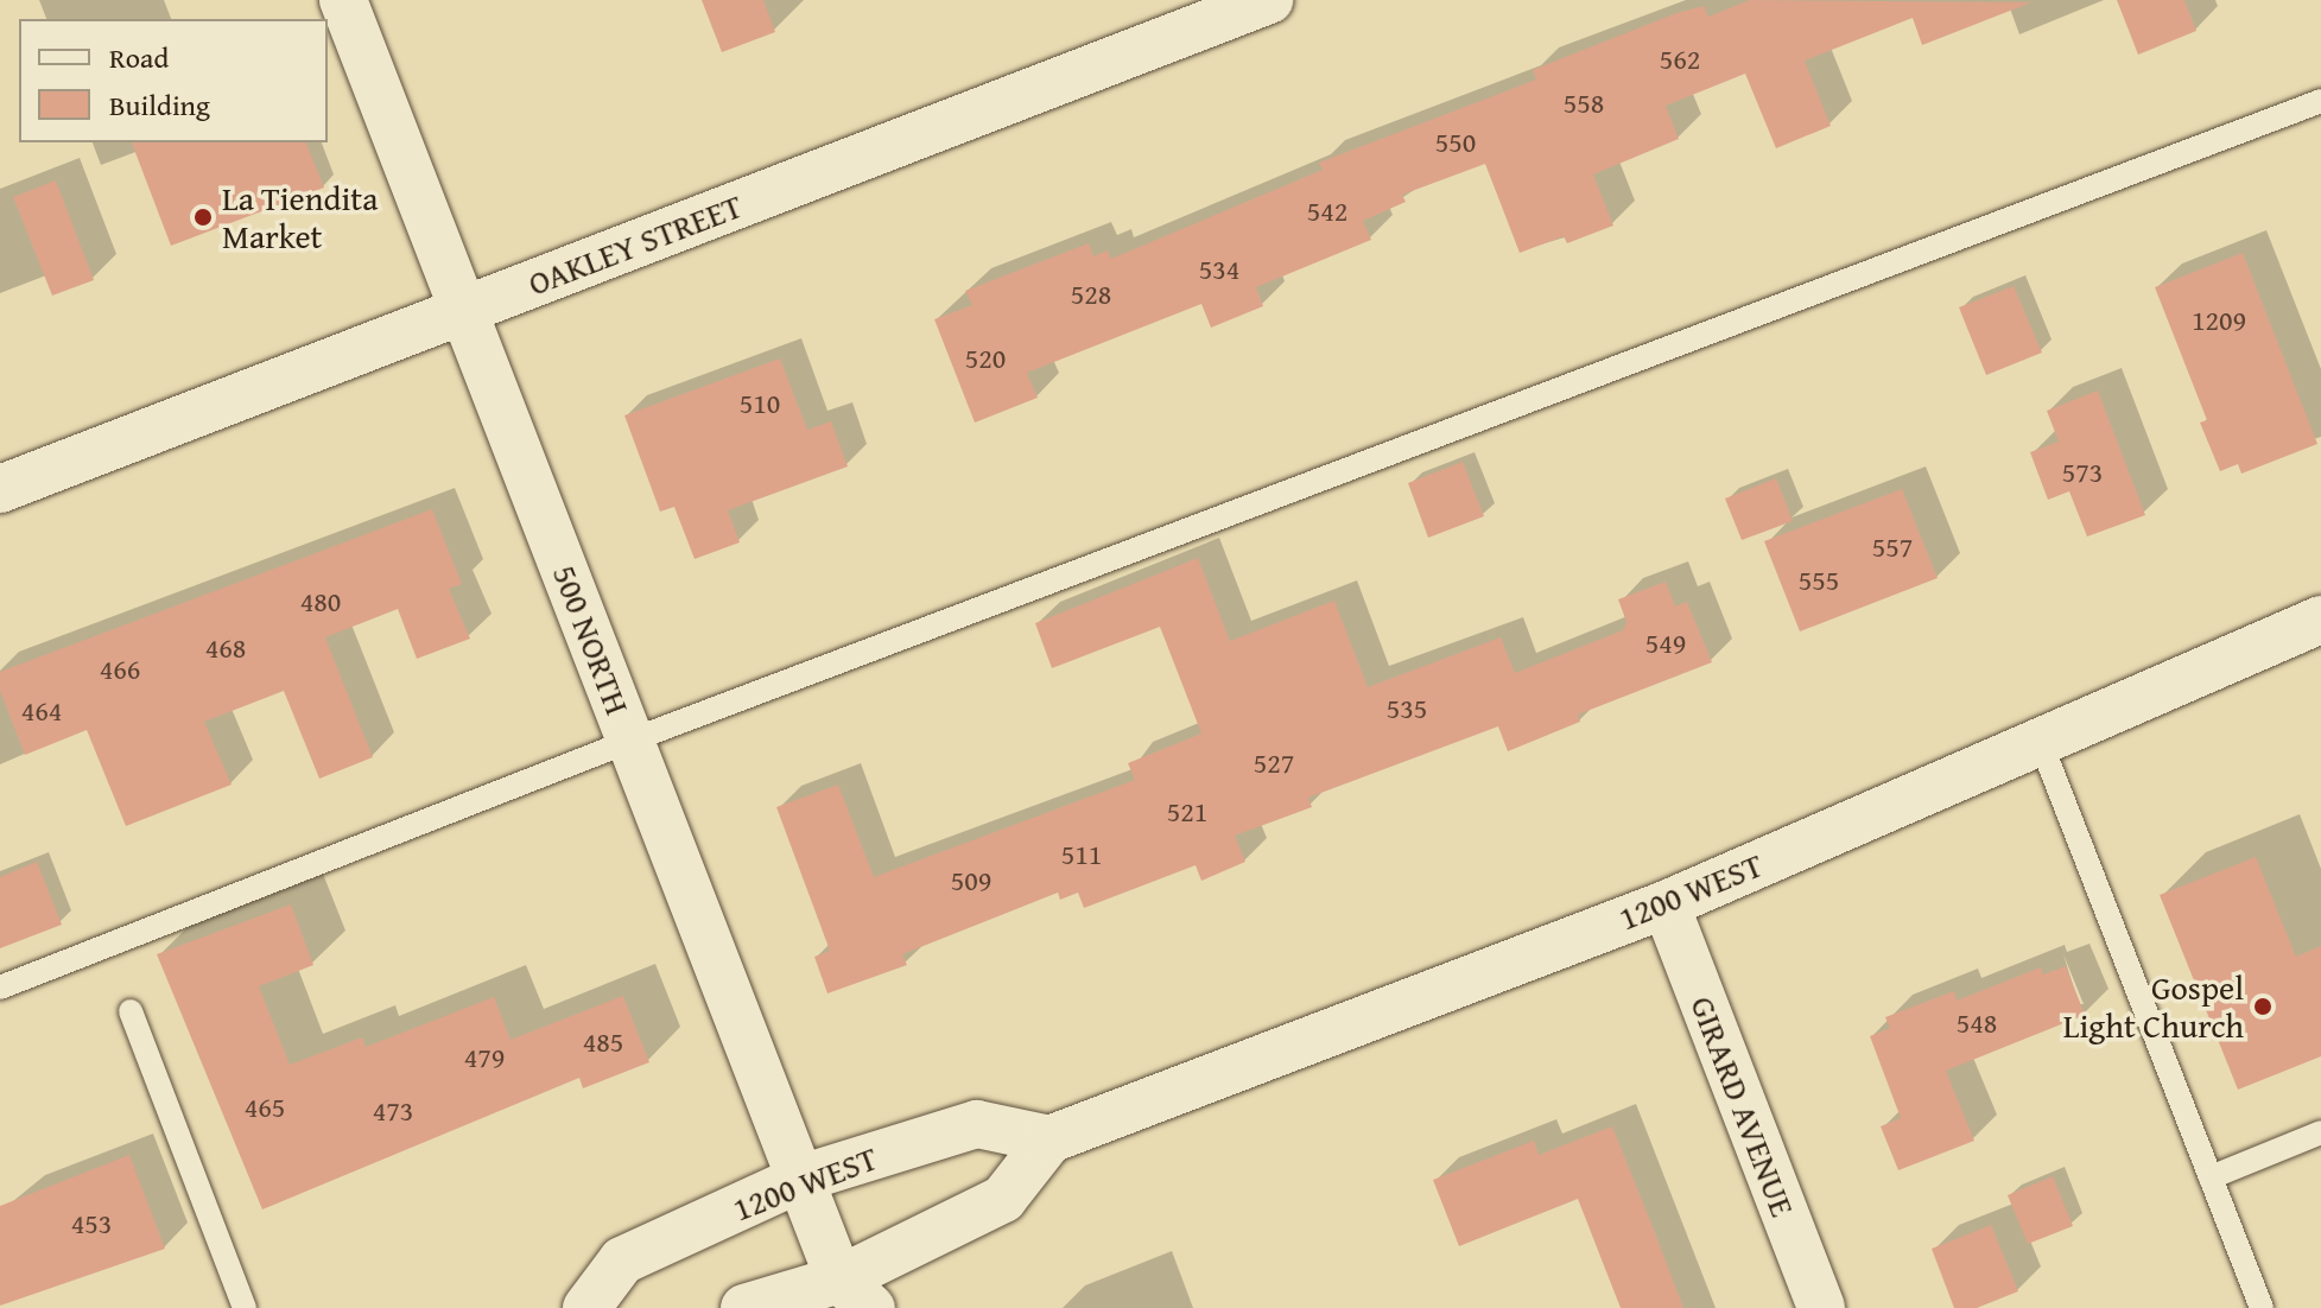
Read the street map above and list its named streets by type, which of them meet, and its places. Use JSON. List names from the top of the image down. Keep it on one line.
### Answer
{"streets":{"street":["OAKLEY STREET","500 NORTH","1200 WEST","GIRARD AVENUE"]},"crossings":[["OAKLEY STREET","500 NORTH"],["500 NORTH","1200 WEST"],["1200 WEST","GIRARD AVENUE"]],"places":["La Tiendita Market","Gospel Light Church"],"house_numbers":["562","558","550","542","534","528","1209","520","510","573","557","555","480","549","468","466","535","464","527","521","511","509","548","485","479","465","473","453"],"legend":["Road","Building"]}
